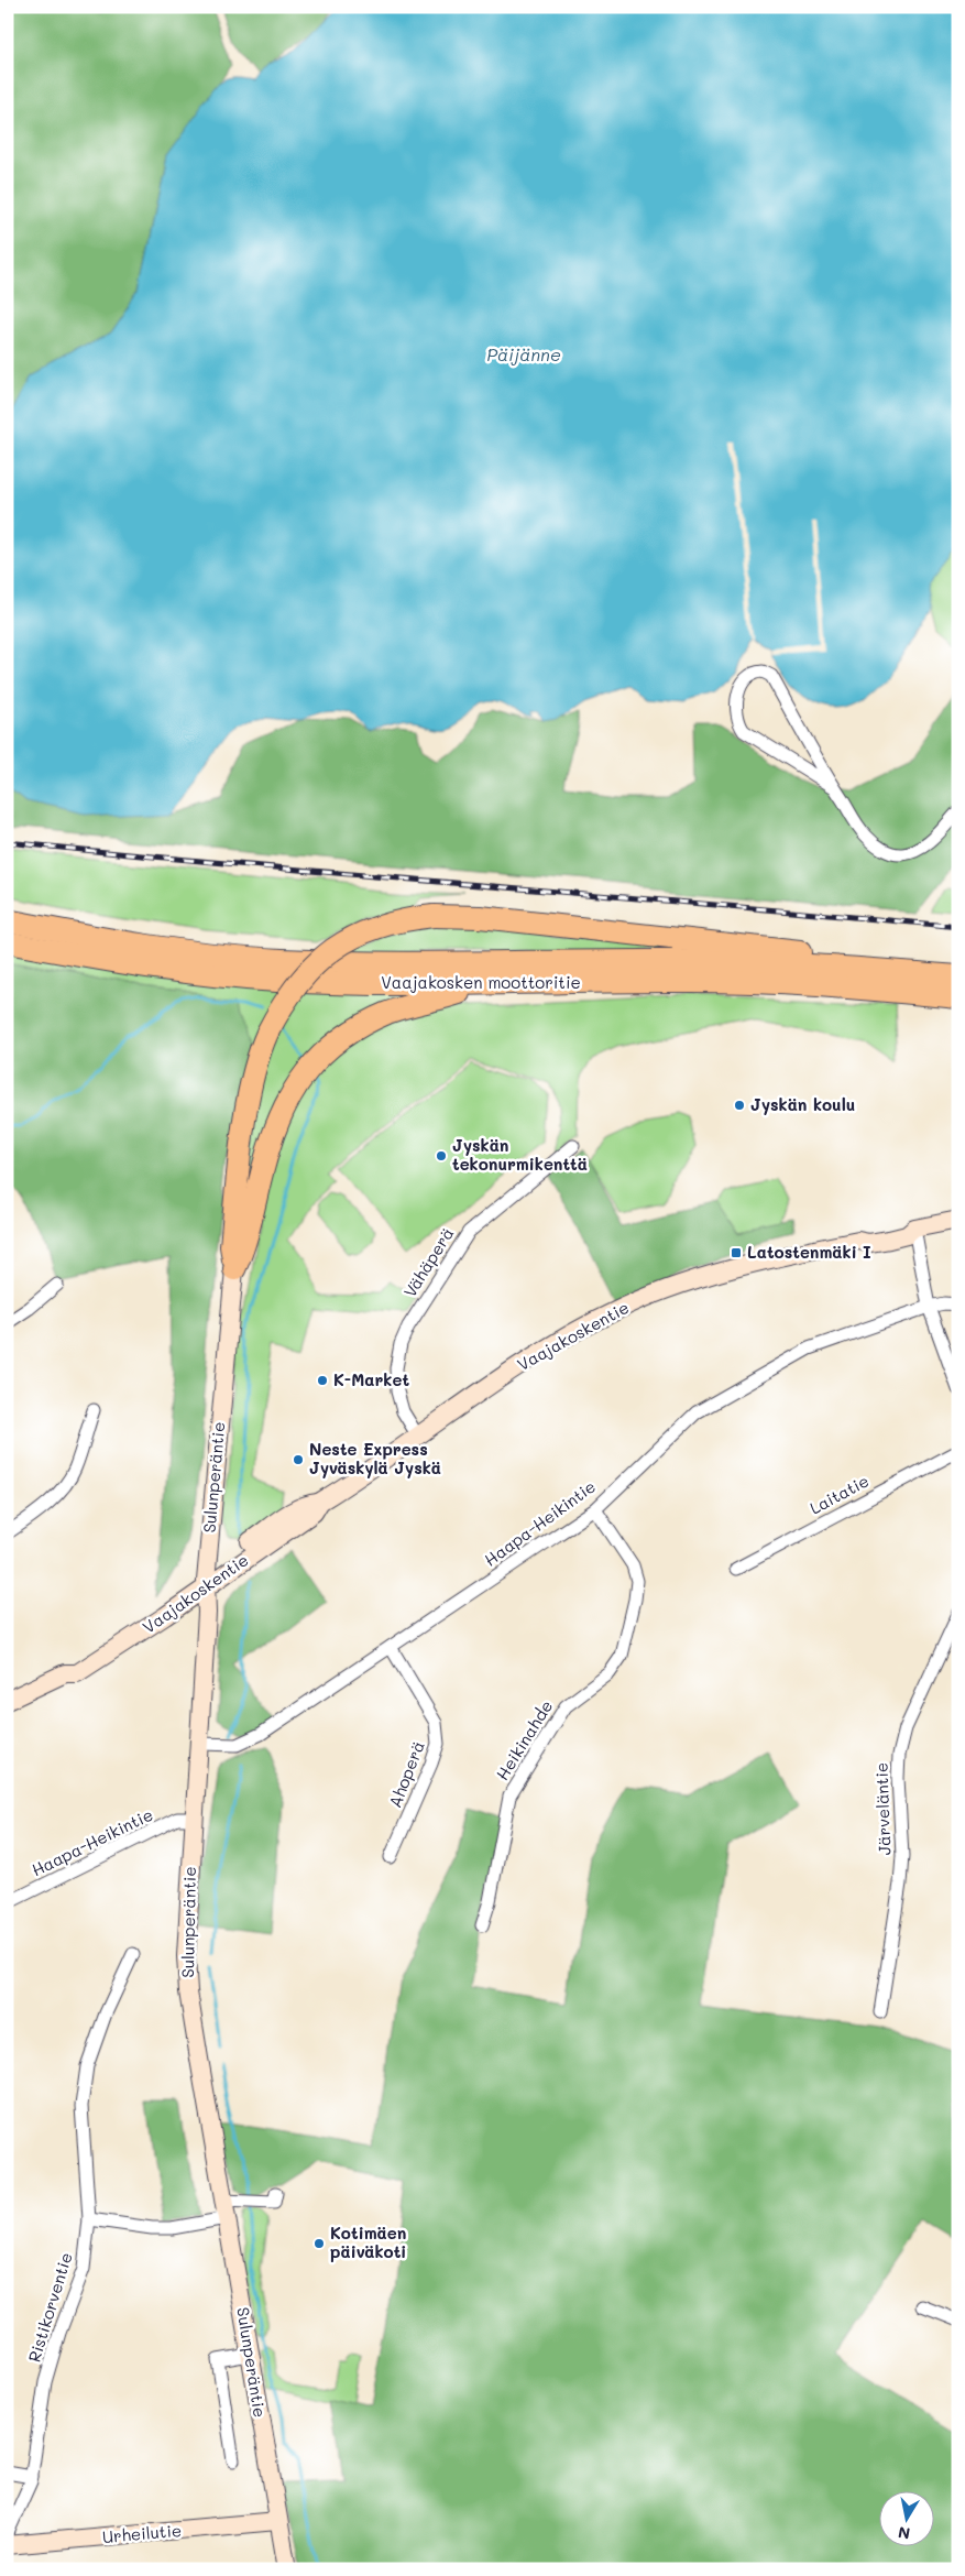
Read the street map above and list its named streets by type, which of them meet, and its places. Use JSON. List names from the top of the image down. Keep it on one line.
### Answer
{"streets":{"highway":["Vaajakosken moottoritie"],"street":["Vähäperä","Vaajakoskentie","Sulunperäntie","Laitatie","Haapa-Heikintie","Heikinahde","Ahoperä","Järveläntie","Ristikorventie","Urheilutie"]},"crossings":[["Vähäperä","Vaajakoskentie"],["Vaajakoskentie","Sulunperäntie"],["Sulunperäntie","Haapa-Heikintie"],["Sulunperäntie","Urheilutie"],["Haapa-Heikintie","Heikinahde"],["Haapa-Heikintie","Ahoperä"],["Ristikorventie","Urheilutie"]],"water":["Päijänne"],"places":{"other":["Jyskän koulu","Jyskän tekonurmikenttä","K-Market","Neste Express Jyväskylä Jyskä","Kotimäen päiväkoti"],"transit":["Latostenmäki I"]},"north":"bottom"}
